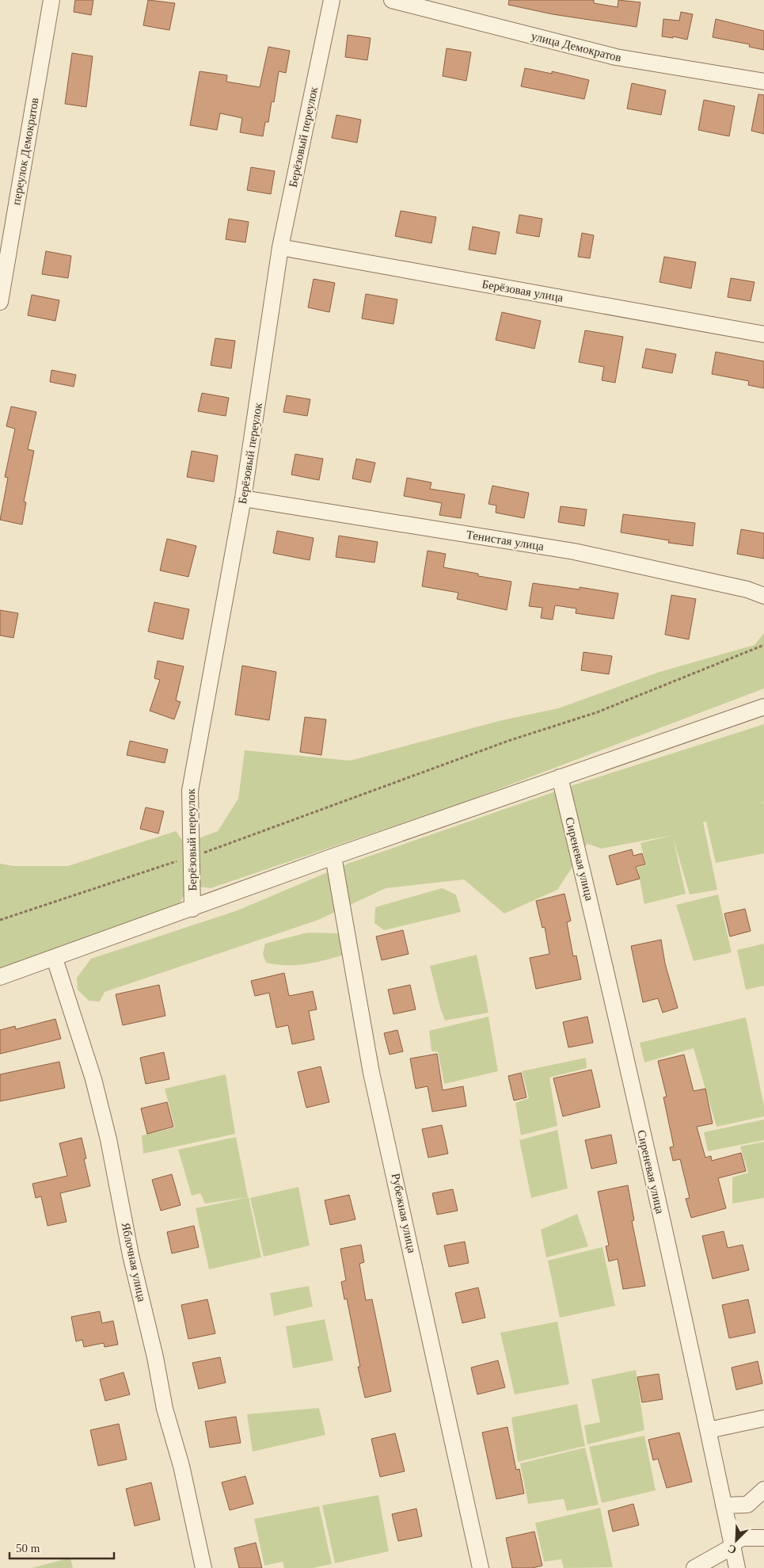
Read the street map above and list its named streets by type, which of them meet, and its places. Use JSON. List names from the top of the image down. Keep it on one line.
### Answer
{"streets":{"street":["улица Демократов","Берёзовый переулок","переулок Демократов","Берёзовая улица","Тенистая улица","Сиреневая улица","Рубежная улица","Яблочная улица"]},"crossings":[["Берёзовый переулок","Берёзовая улица"],["Берёзовый переулок","Тенистая улица"]],"scale_bar":"50 m","north":"bottom left"}
